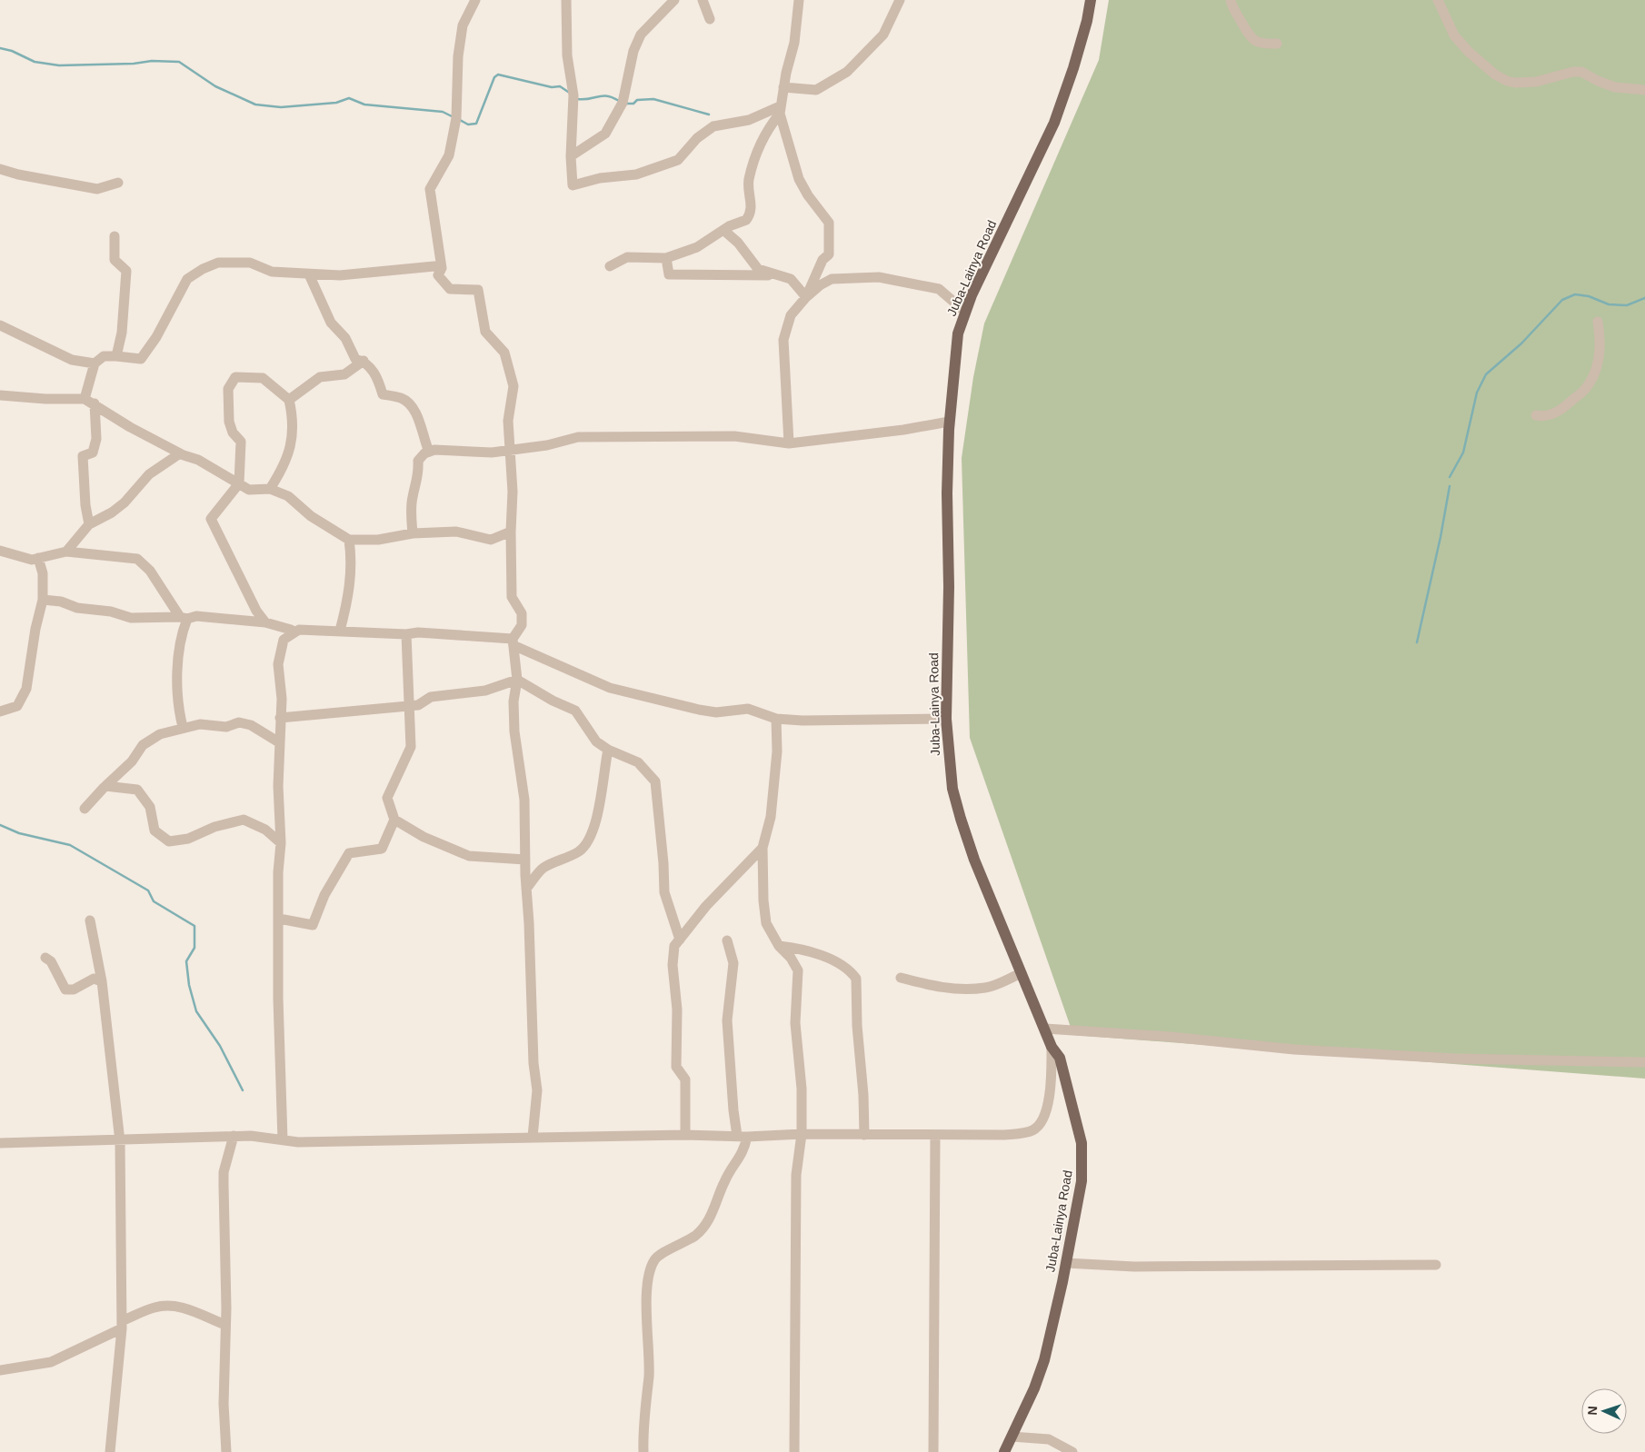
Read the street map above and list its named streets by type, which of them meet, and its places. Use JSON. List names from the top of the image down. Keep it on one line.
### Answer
{"streets":{"main road":["Juba-Lainya Road"]},"north":"left"}
